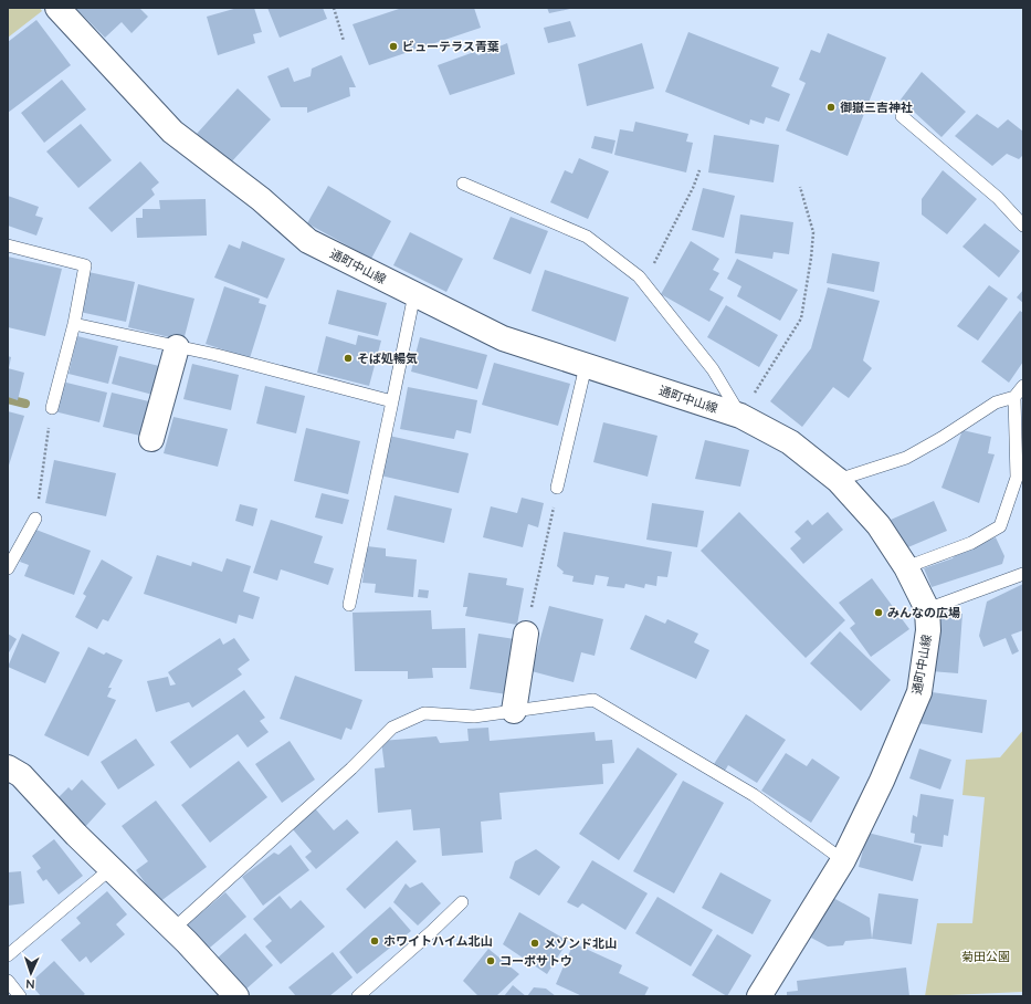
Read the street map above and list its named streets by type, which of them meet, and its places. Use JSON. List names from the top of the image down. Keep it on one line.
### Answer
{"streets":{"street":["通町中山線"]},"parks":["菊田公園"],"places":["ビューテラス青葉","御嶽三吉神社","そば処暢気","みんなの広場","ホワイトハイム北山","メゾンド北山","コーポサトウ"],"north":"bottom"}
